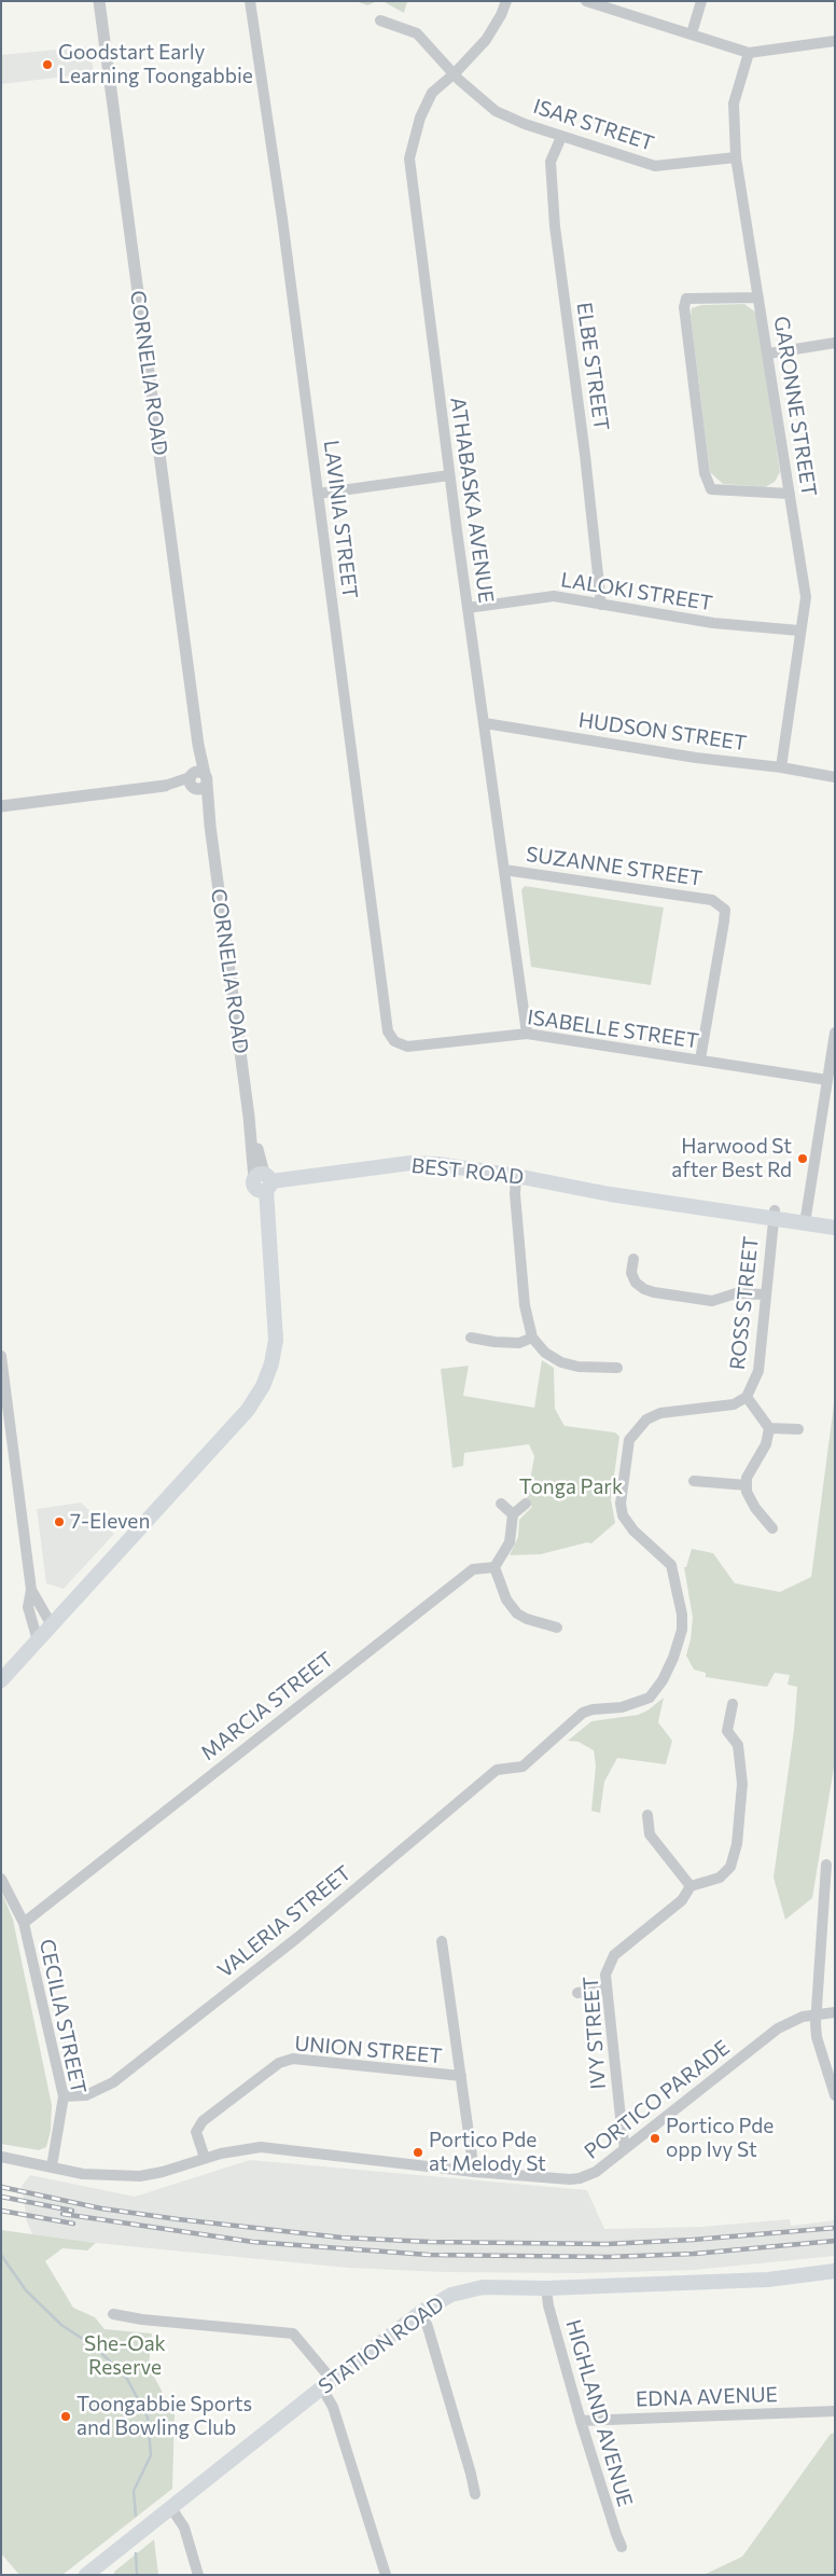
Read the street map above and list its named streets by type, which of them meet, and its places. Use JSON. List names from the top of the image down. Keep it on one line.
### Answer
{"streets":{"main road":["CORNELIA ROAD","BEST ROAD","STATION ROAD"],"street":["ISAR STREET","ELBE STREET","GARONNE STREET","ATHABASKA AVENUE","LAVINIA STREET","LALOKI STREET","HUDSON STREET","SUZANNE STREET","ISABELLE STREET","ROSS STREET","MARCIA STREET","VALERIA STREET","CECILIA STREET","IVY STREET","UNION STREET","PORTICO PARADE","EDNA AVENUE","HIGHLAND AVENUE"]},"crossings":[["ISAR STREET","ELBE STREET"],["ISAR STREET","GARONNE STREET"],["ISAR STREET","ATHABASKA AVENUE"],["ELBE STREET","LALOKI STREET"],["CORNELIA ROAD","BEST ROAD"],["GARONNE STREET","LALOKI STREET"],["GARONNE STREET","HUDSON STREET"],["ATHABASKA AVENUE","LALOKI STREET"],["ATHABASKA AVENUE","HUDSON STREET"],["ATHABASKA AVENUE","SUZANNE STREET"],["ATHABASKA AVENUE","ISABELLE STREET"],["LAVINIA STREET","ISABELLE STREET"],["SUZANNE STREET","ISABELLE STREET"],["BEST ROAD","ROSS STREET"],["ROSS STREET","VALERIA STREET"],["MARCIA STREET","CECILIA STREET"],["VALERIA STREET","CECILIA STREET"],["CECILIA STREET","PORTICO PARADE"],["IVY STREET","PORTICO PARADE"],["UNION STREET","PORTICO PARADE"],["STATION ROAD","HIGHLAND AVENUE"],["EDNA AVENUE","HIGHLAND AVENUE"]],"parks":["Tonga Park","She-Oak Reserve"],"places":["Goodstart Early Learning Toongabbie","Harwood St after Best Rd","7-Eleven","Portico Pde opp Ivy St","Portico Pde at Melody St","Toongabbie Sports and Bowling Club"]}
